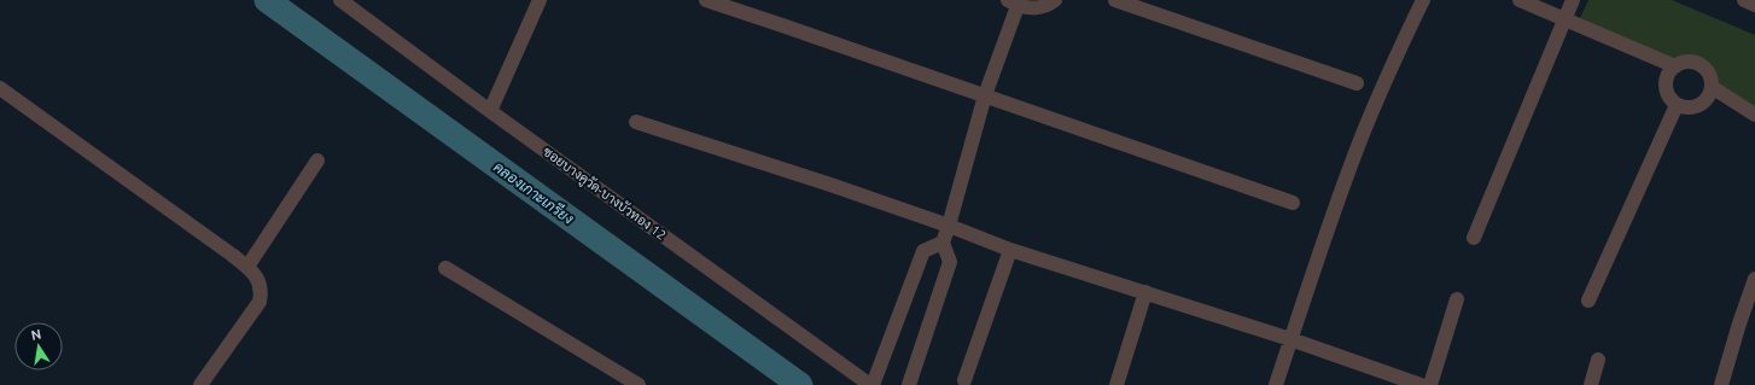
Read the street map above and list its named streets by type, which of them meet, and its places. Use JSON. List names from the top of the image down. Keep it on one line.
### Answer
{"streets":{"street":["ซอยบางคูวัด-บางบัวทอง 12"]},"water":["คลองเกาะเกรียง"],"north":"top"}
